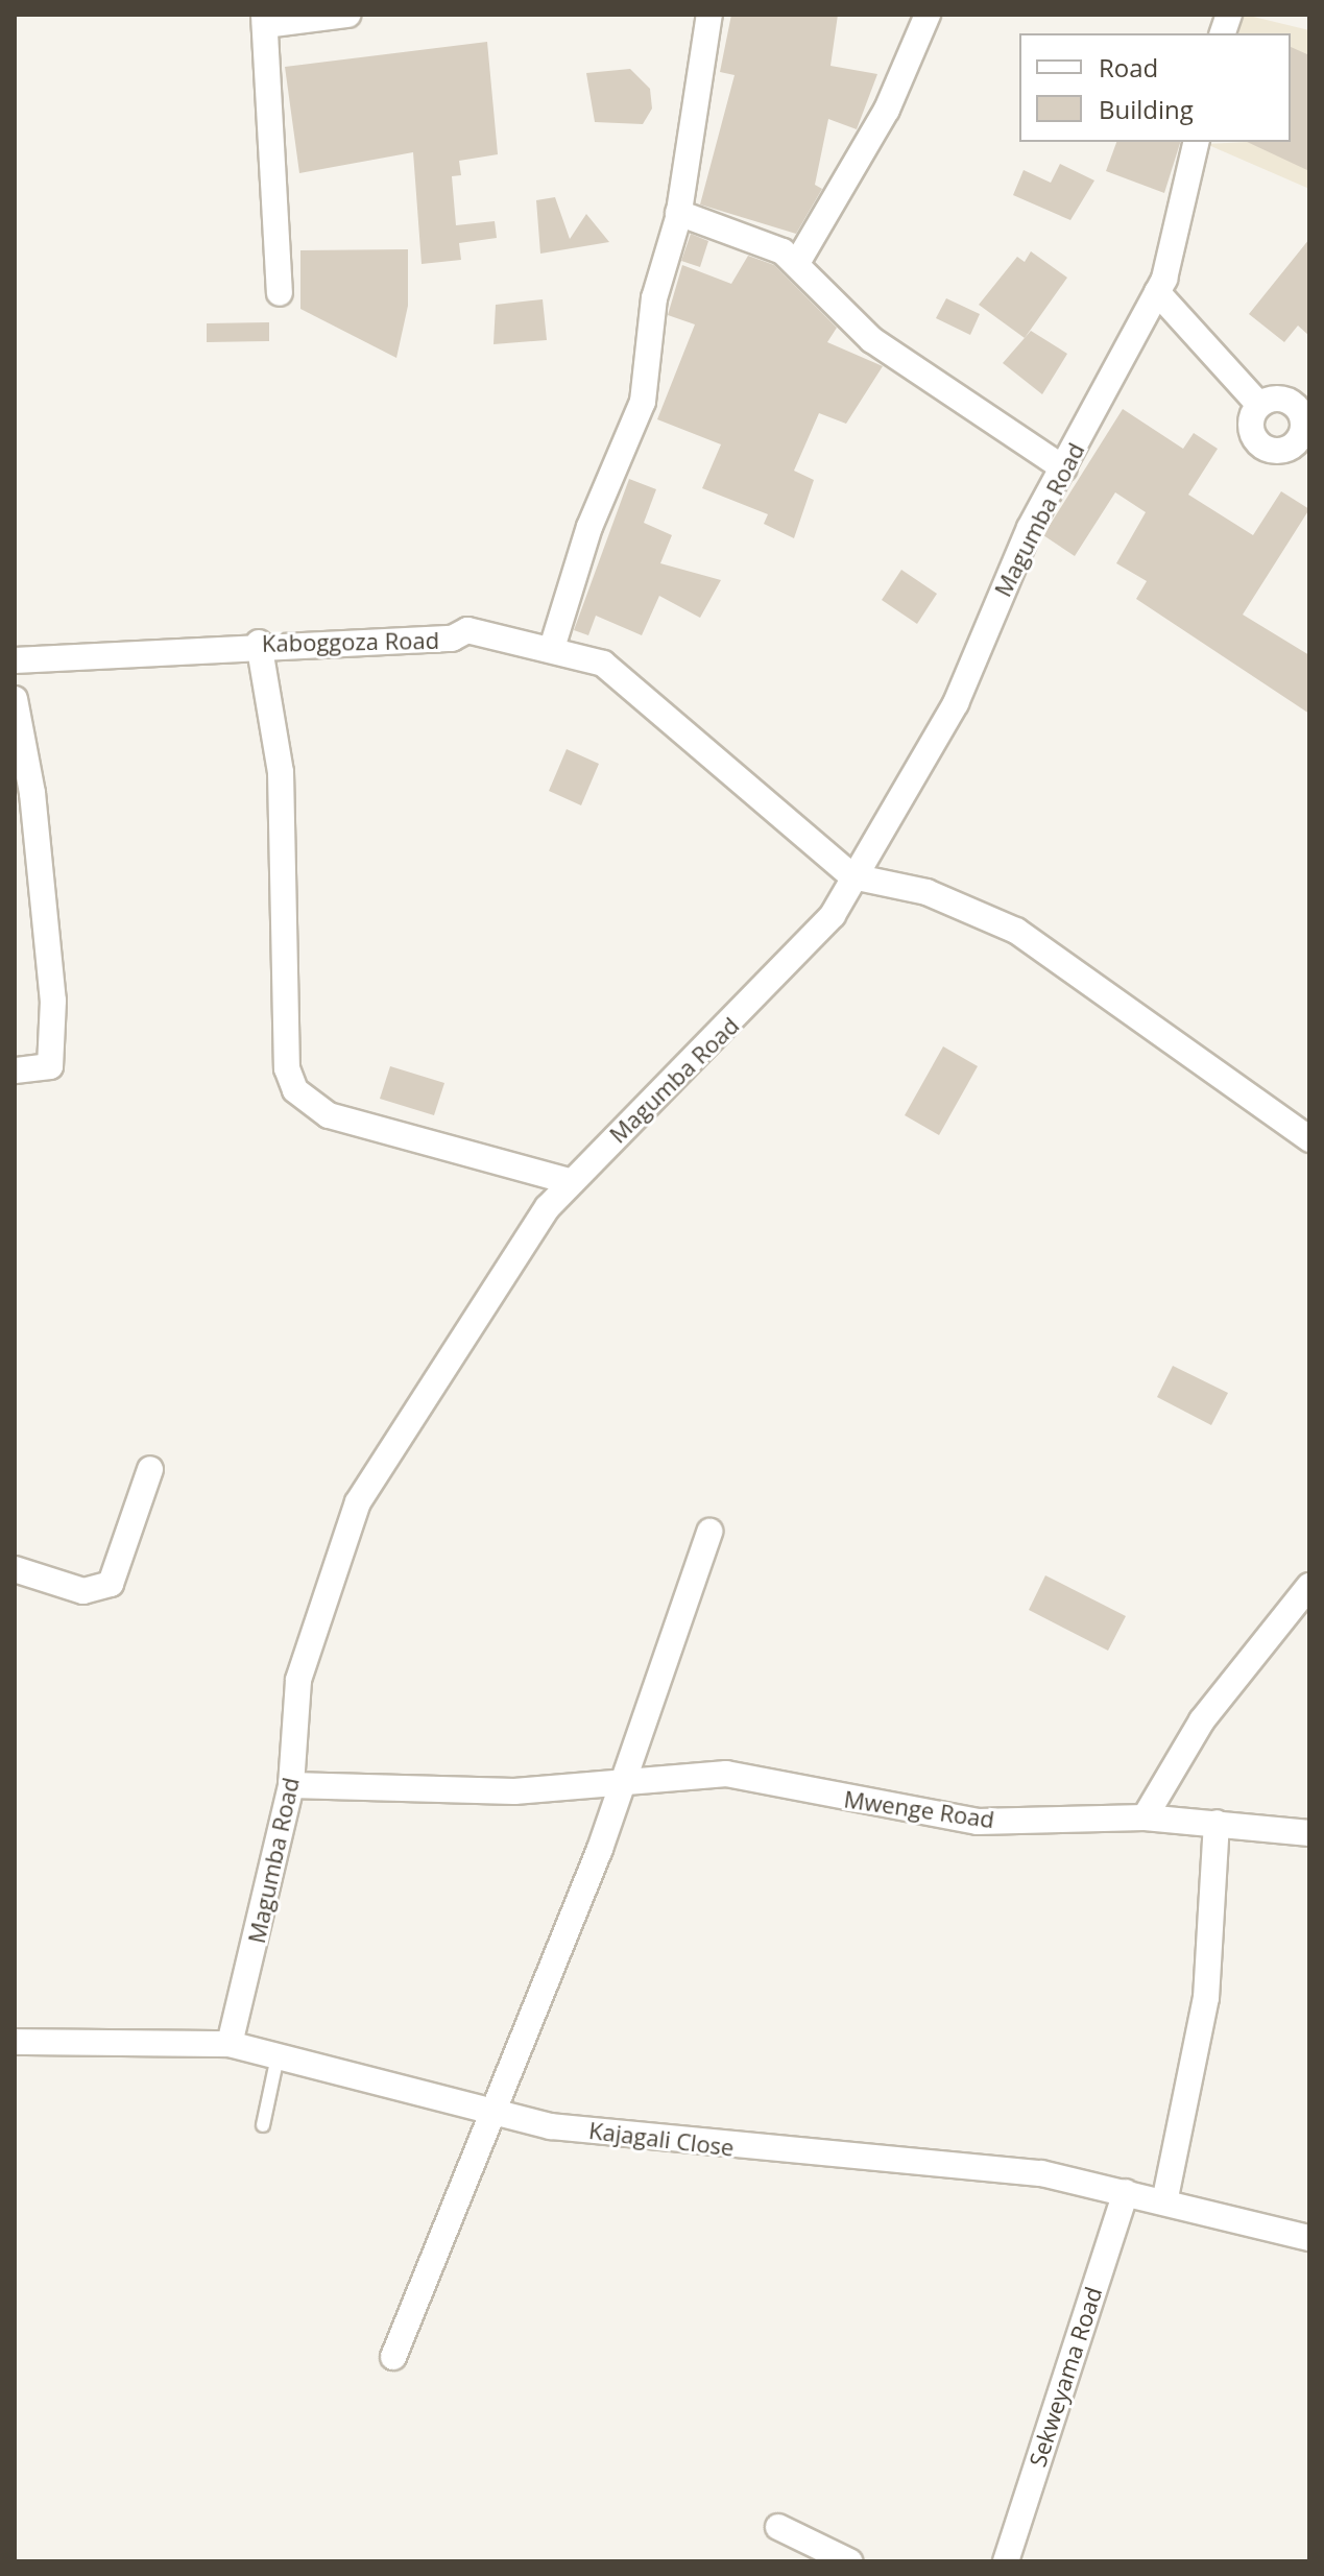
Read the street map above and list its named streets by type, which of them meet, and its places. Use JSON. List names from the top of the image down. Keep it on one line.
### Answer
{"streets":{"street":["Magumba Road","Kaboggoza Road","Mwenge Road","Kajagali Close","Sekweyama Road"]},"crossings":[["Magumba Road","Kaboggoza Road"],["Magumba Road","Mwenge Road"],["Magumba Road","Kajagali Close"],["Kajagali Close","Sekweyama Road"]],"legend":["Road","Building"]}
